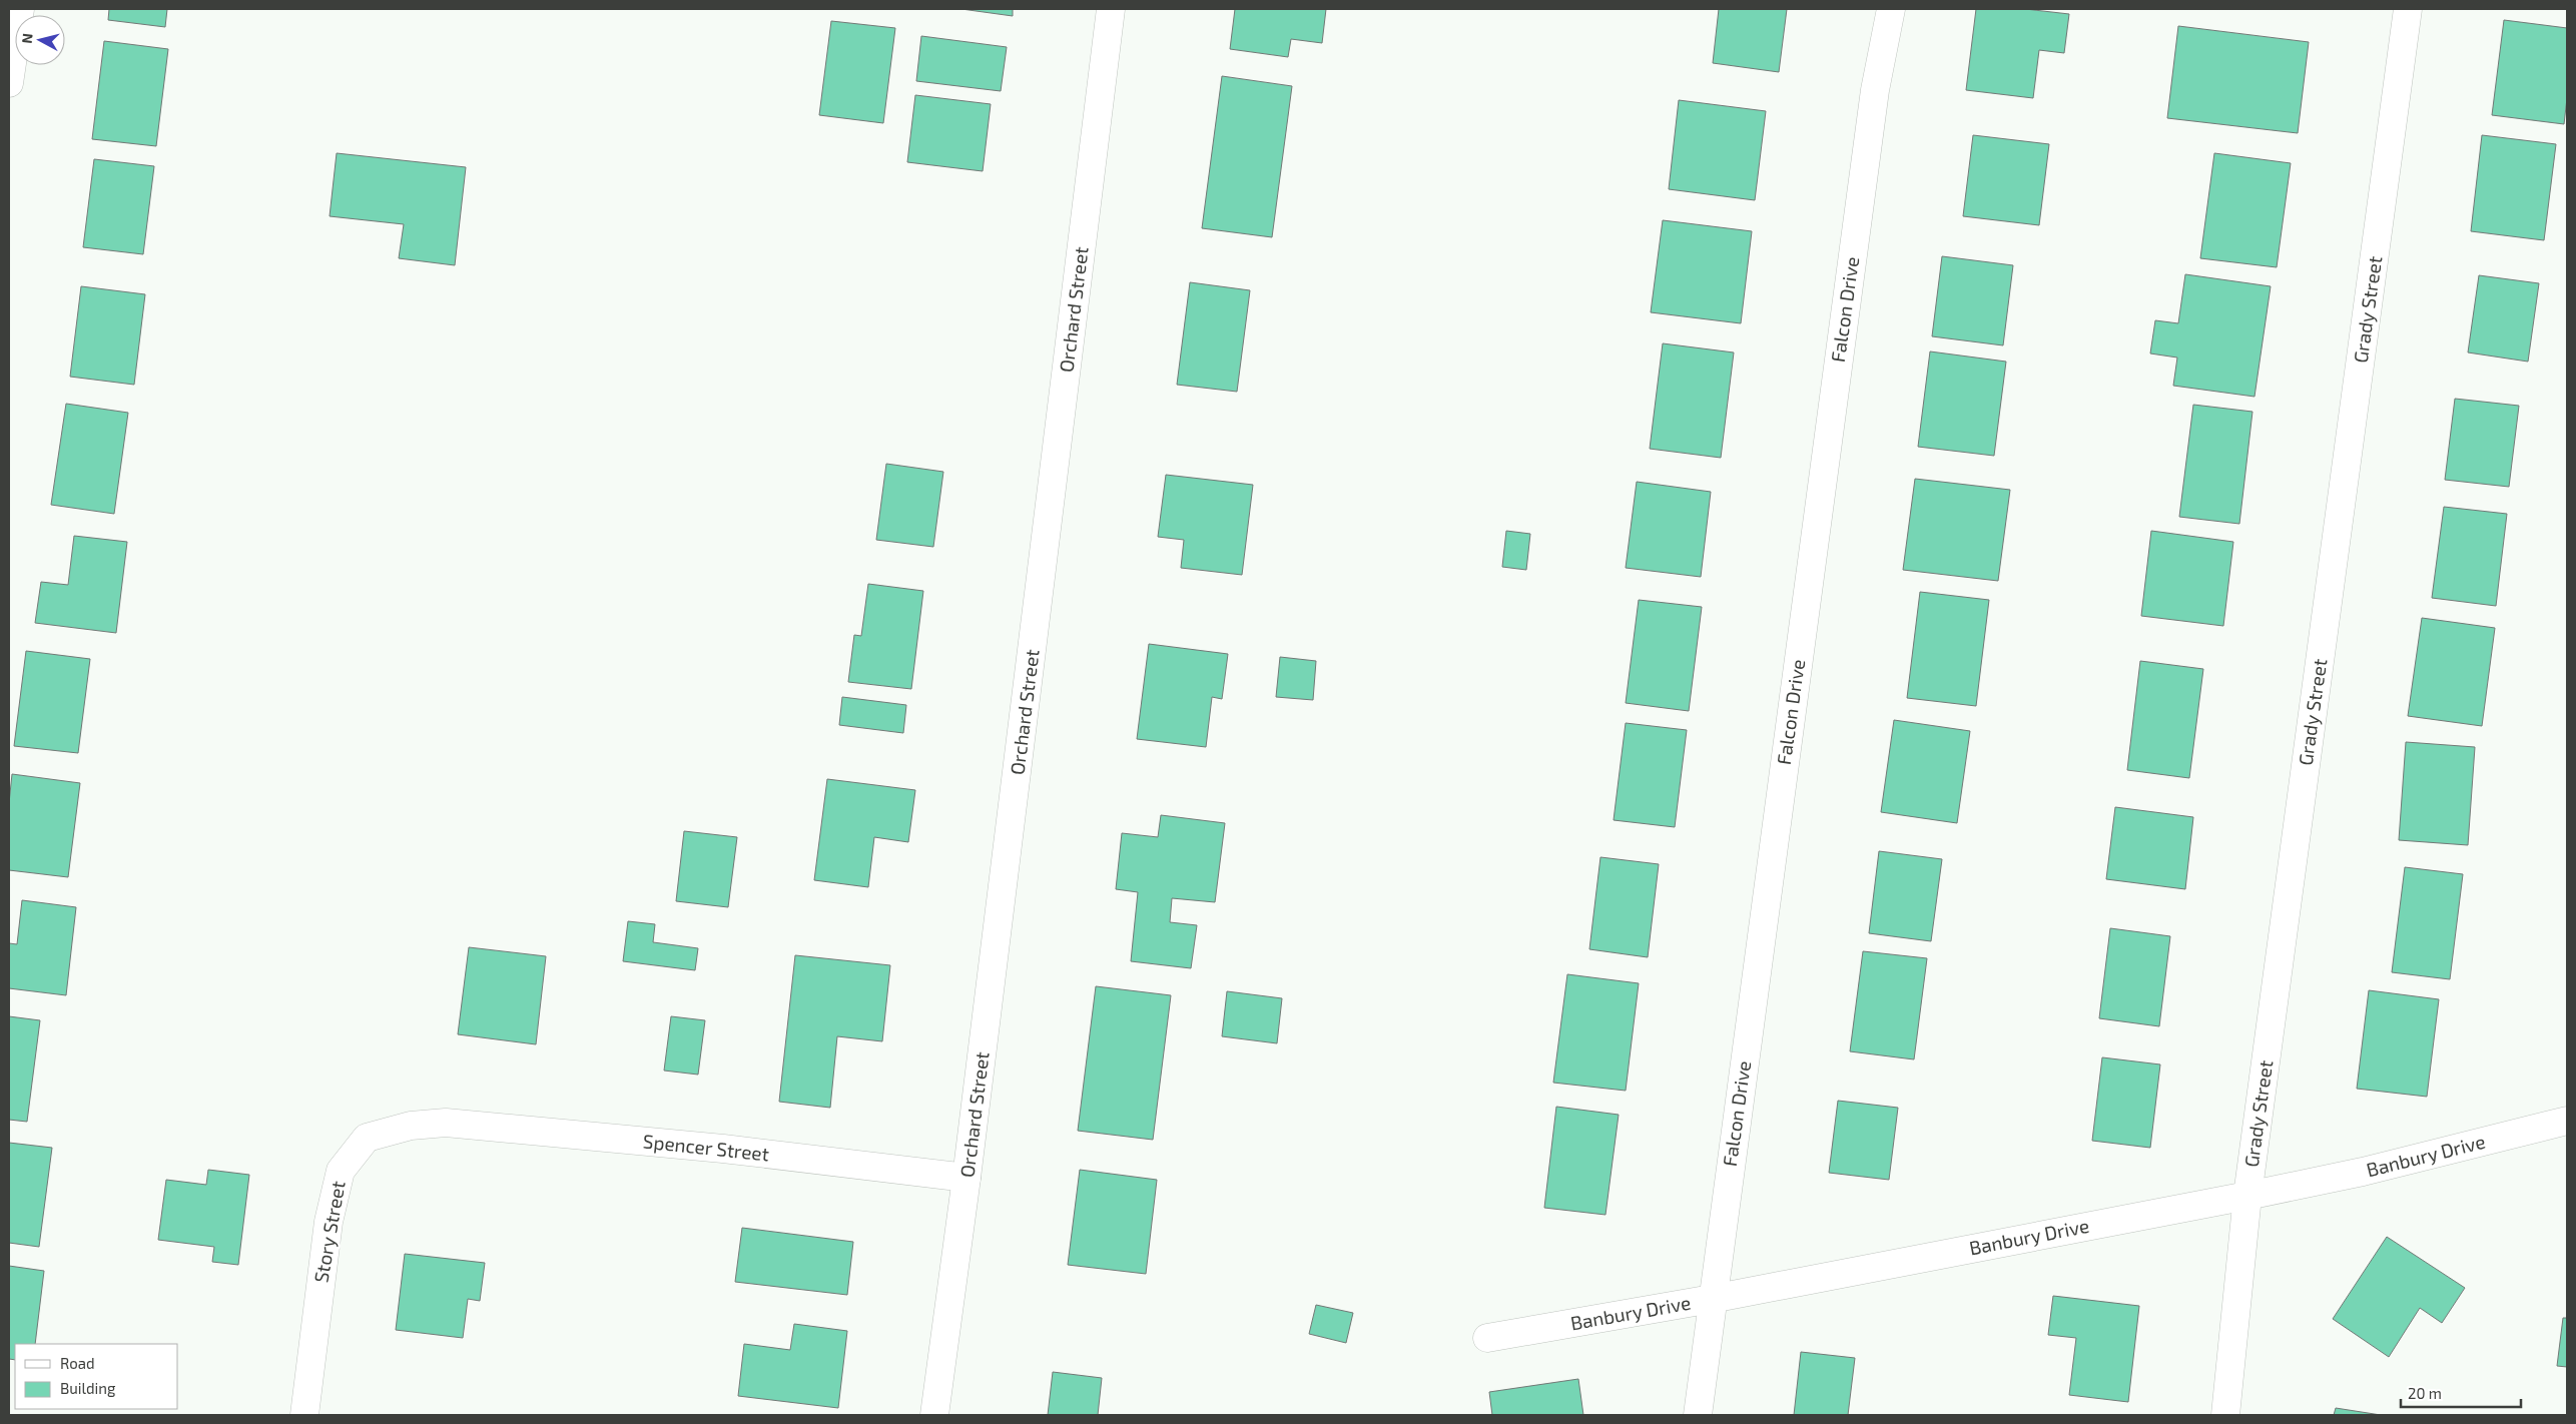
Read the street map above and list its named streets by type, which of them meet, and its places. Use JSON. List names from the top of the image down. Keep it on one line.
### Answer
{"streets":{"street":["Orchard Street","Falcon Drive","Grady Street","Spencer Street","Banbury Drive","Story Street"]},"crossings":[["Orchard Street","Spencer Street"],["Falcon Drive","Banbury Drive"],["Grady Street","Banbury Drive"],["Spencer Street","Story Street"]],"legend":["Road","Building"],"scale_bar":"20 m","north":"left"}
